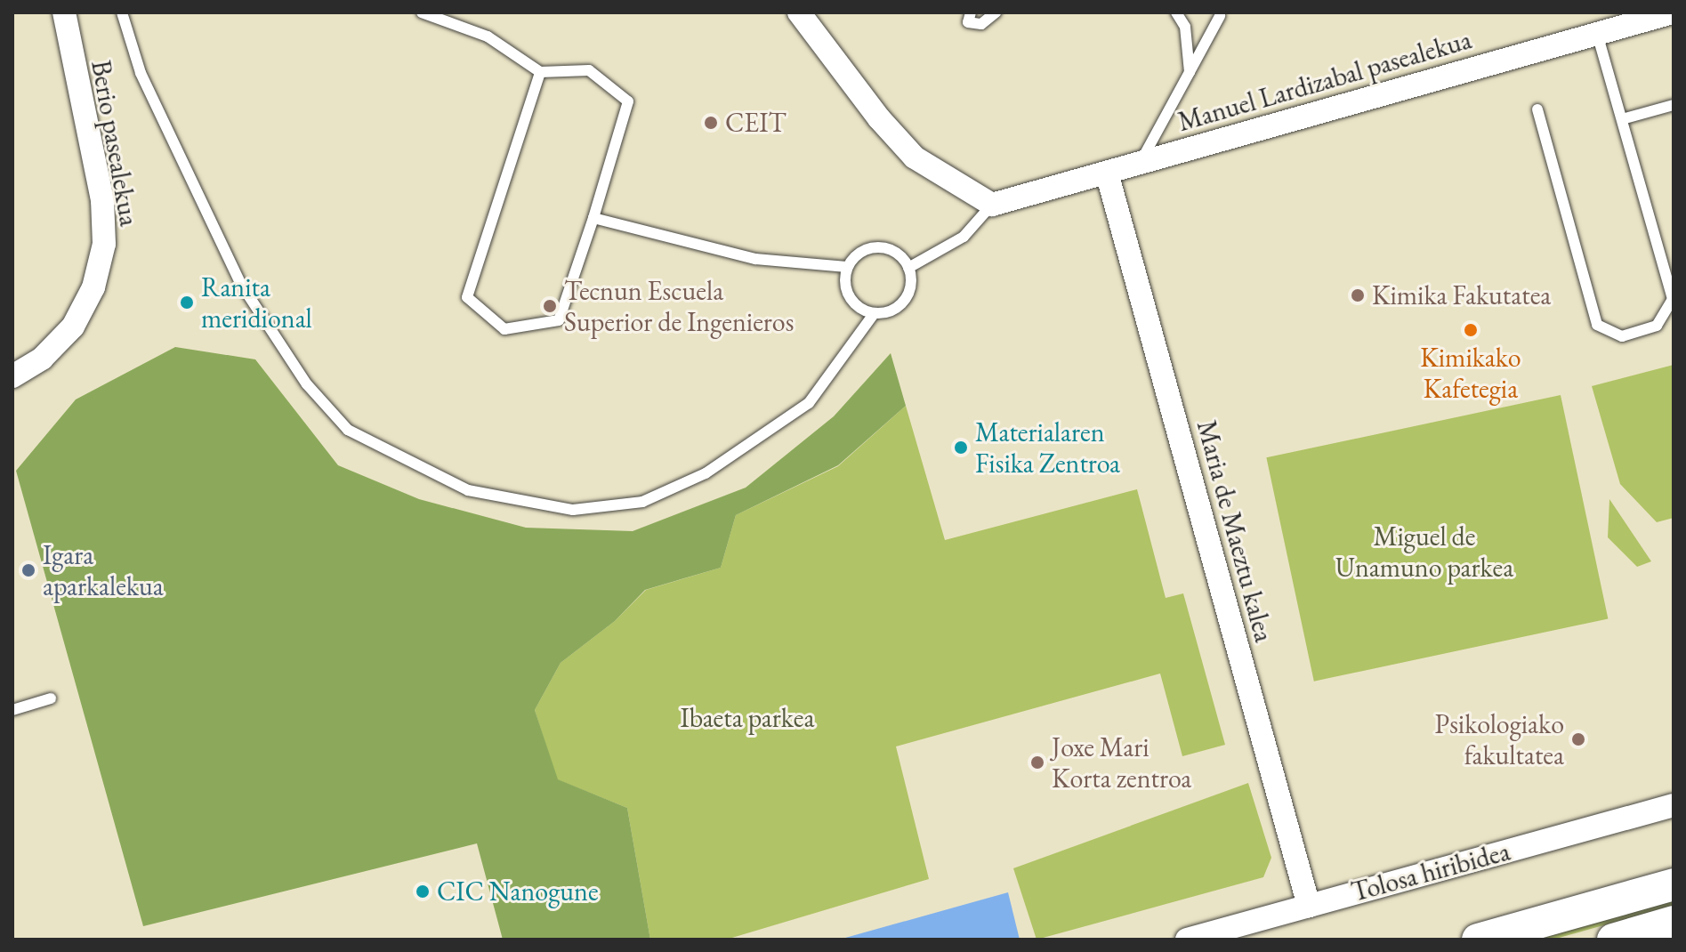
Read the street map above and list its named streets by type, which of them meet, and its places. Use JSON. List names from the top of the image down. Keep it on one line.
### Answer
{"streets":{"street":["Manuel Lardizabal pasealekua","Berio pasealekua","Maria de Maeztu kalea","Tolosa hiribidea"]},"crossings":[["Manuel Lardizabal pasealekua","Maria de Maeztu kalea"],["Maria de Maeztu kalea","Tolosa hiribidea"]],"parks":["Miguel de Unamuno parkea","Ibaeta parkea"],"places":["CEIT","Kimika Fakutatea","Ranita meridional","Tecnun Escuela Superior de Ingenieros","Kimikako Kafetegia","Materialaren Fisika Zentroa","Igara aparkalekua","Psikologiako fakultatea","Joxe Mari Korta zentroa","CIC Nanogune"]}
